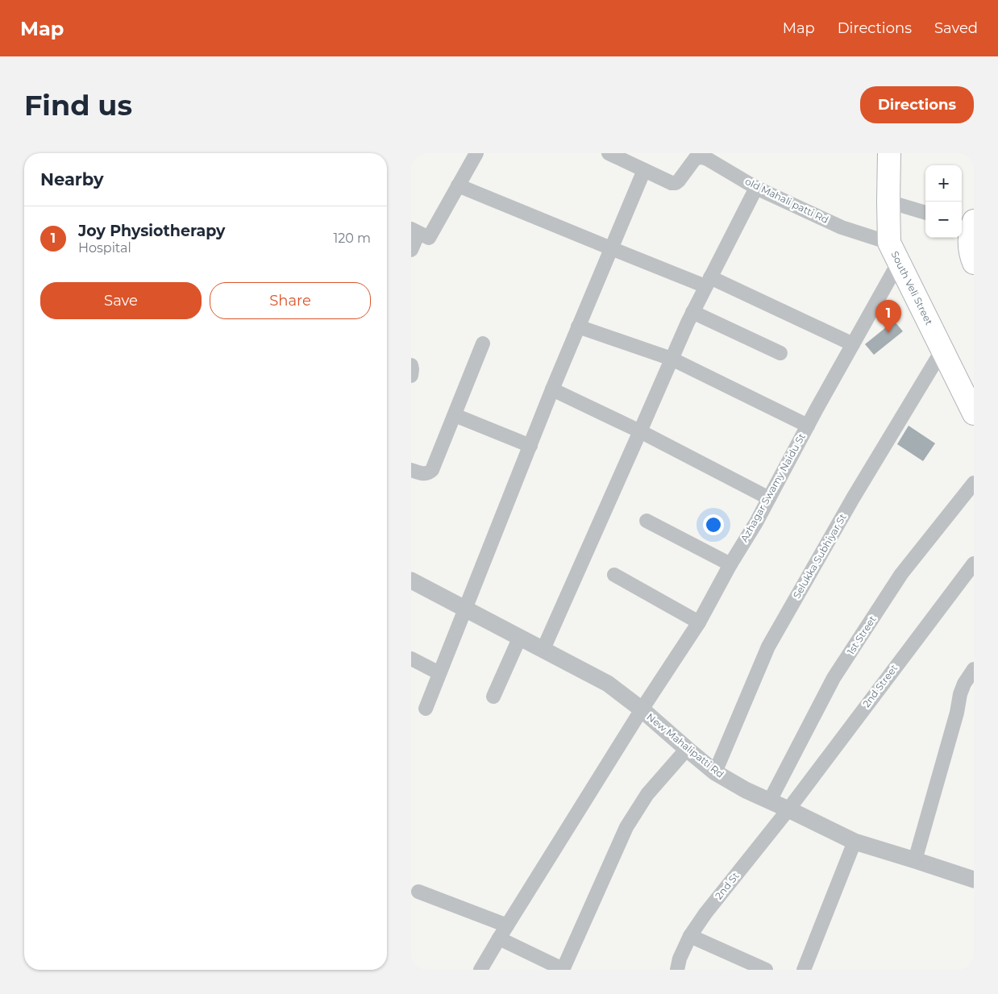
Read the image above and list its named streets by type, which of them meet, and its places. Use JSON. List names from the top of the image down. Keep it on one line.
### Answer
{"streets":{"main road":["South Veli Street"],"street":["old Mahali patti Rd","Azhagar Swamy Naidu St","Selukka Subhiyar St","1st Street","2nd Street","New Mahalipatti Rd","2nd St"]},"crossings":[["old Mahali patti Rd","South Veli Street"],["South Veli Street","Azhagar Swamy Naidu St"],["South Veli Street","Selukka Subhiyar St"],["Azhagar Swamy Naidu St","New Mahalipatti Rd"],["Selukka Subhiyar St","New Mahalipatti Rd"],["1st Street","New Mahalipatti Rd"],["2nd Street","New Mahalipatti Rd"],["2nd Street","2nd St"],["New Mahalipatti Rd","2nd St"]],"page":{"header":"Map","nav":["Map","Directions","Saved"],"buttons":["Directions",["Save","Share"]],"title":"Find us","heading":"Nearby","map_buttons":["+","−"],"list":[{"mark":"1","name":"Joy Physiotherapy","note":"Hospital","value":"120 m"}],"pins":"1"}}
